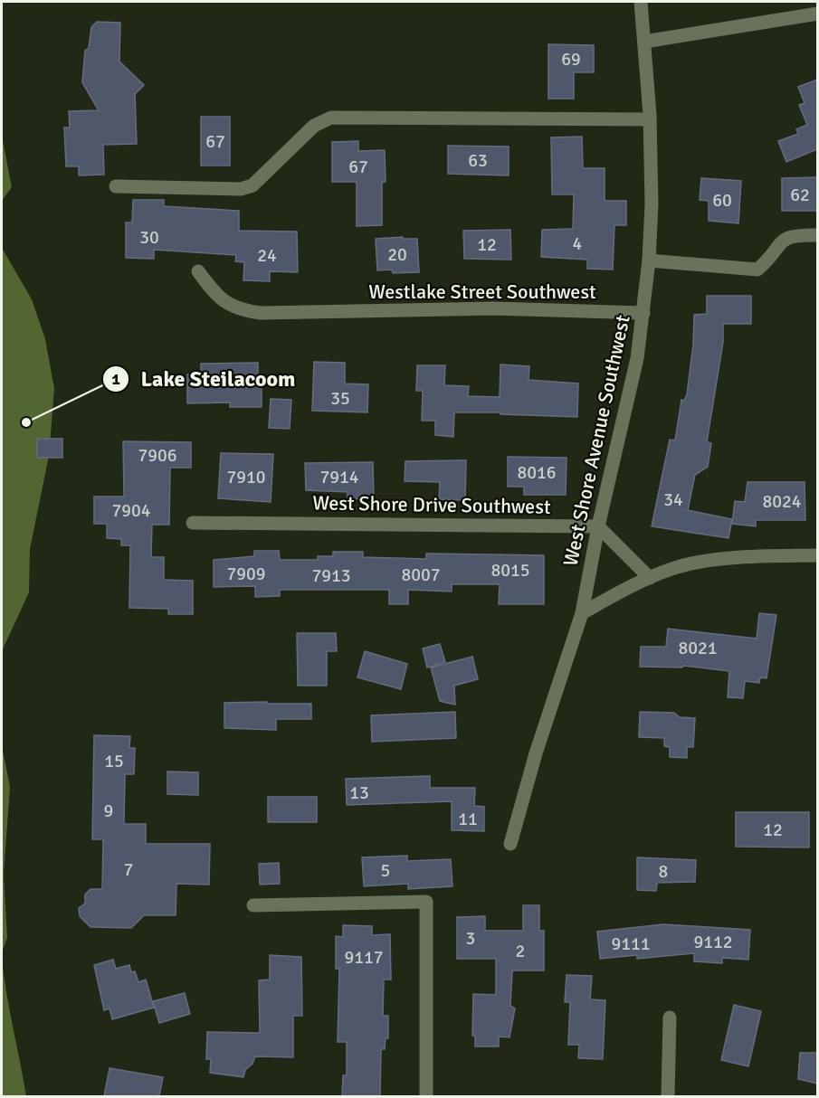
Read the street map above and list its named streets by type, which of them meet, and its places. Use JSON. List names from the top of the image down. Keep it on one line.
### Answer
{"streets":{"street":["Westlake Street Southwest","West Shore Avenue Southwest","West Shore Drive Southwest"]},"crossings":[["Westlake Street Southwest","West Shore Avenue Southwest"],["West Shore Avenue Southwest","West Shore Drive Southwest"]],"places":["Lake Steilacoom"],"house_numbers":["69","67","63","67","62","60","30","4","12","20","24","35","7906","8016","7910","7914","34","8024","7904","8015","7909","8007","7913","8021","15","13","9","11","12","7","5","8","3","9112","9111","2","9117"]}
